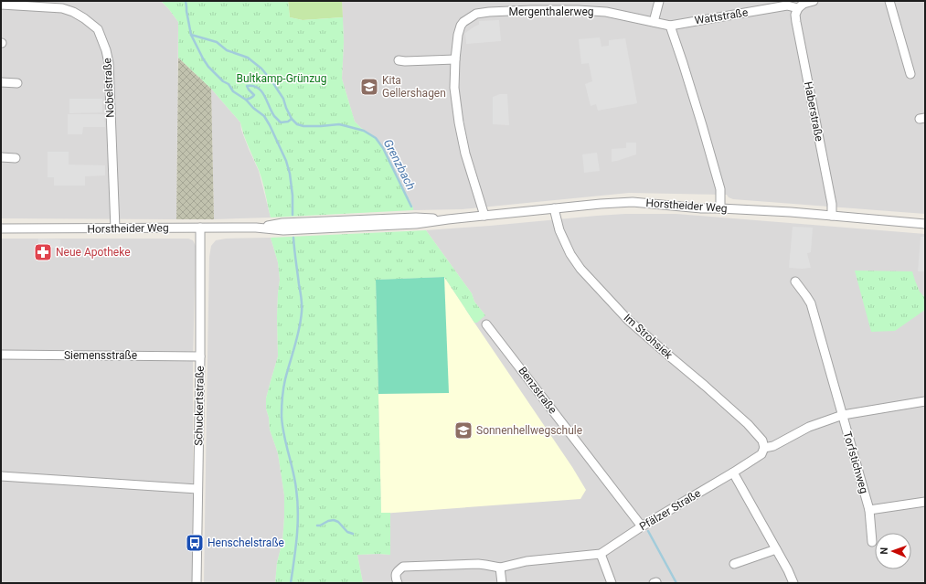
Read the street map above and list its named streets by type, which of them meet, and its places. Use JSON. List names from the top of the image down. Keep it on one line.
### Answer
{"streets":{"street":["Mergenthalerweg","Wattstraße","Nobelstraße","Haberstraße","Horstheider Weg","Im Strohsiek","Siemensstraße","Benzstraße","Schuckertstraße","Torfstichweg","Pfälzer Straße"]},"crossings":[["Mergenthalerweg","Wattstraße"],["Mergenthalerweg","Horstheider Weg"],["Wattstraße","Haberstraße"],["Nobelstraße","Horstheider Weg"],["Haberstraße","Horstheider Weg"],["Horstheider Weg","Im Strohsiek"],["Horstheider Weg","Schuckertstraße"],["Im Strohsiek","Pfälzer Straße"],["Siemensstraße","Schuckertstraße"],["Benzstraße","Pfälzer Straße"],["Torfstichweg","Pfälzer Straße"]],"water":["Grenzbach"],"parks":["Bultkamp-Grünzug"],"places":{"school or university":["Kita Gellershagen","Sonnenhellwegschule"],"pharmacy":["Neue Apotheke"],"bus stop":["Henschelstraße"]},"north":"left"}
